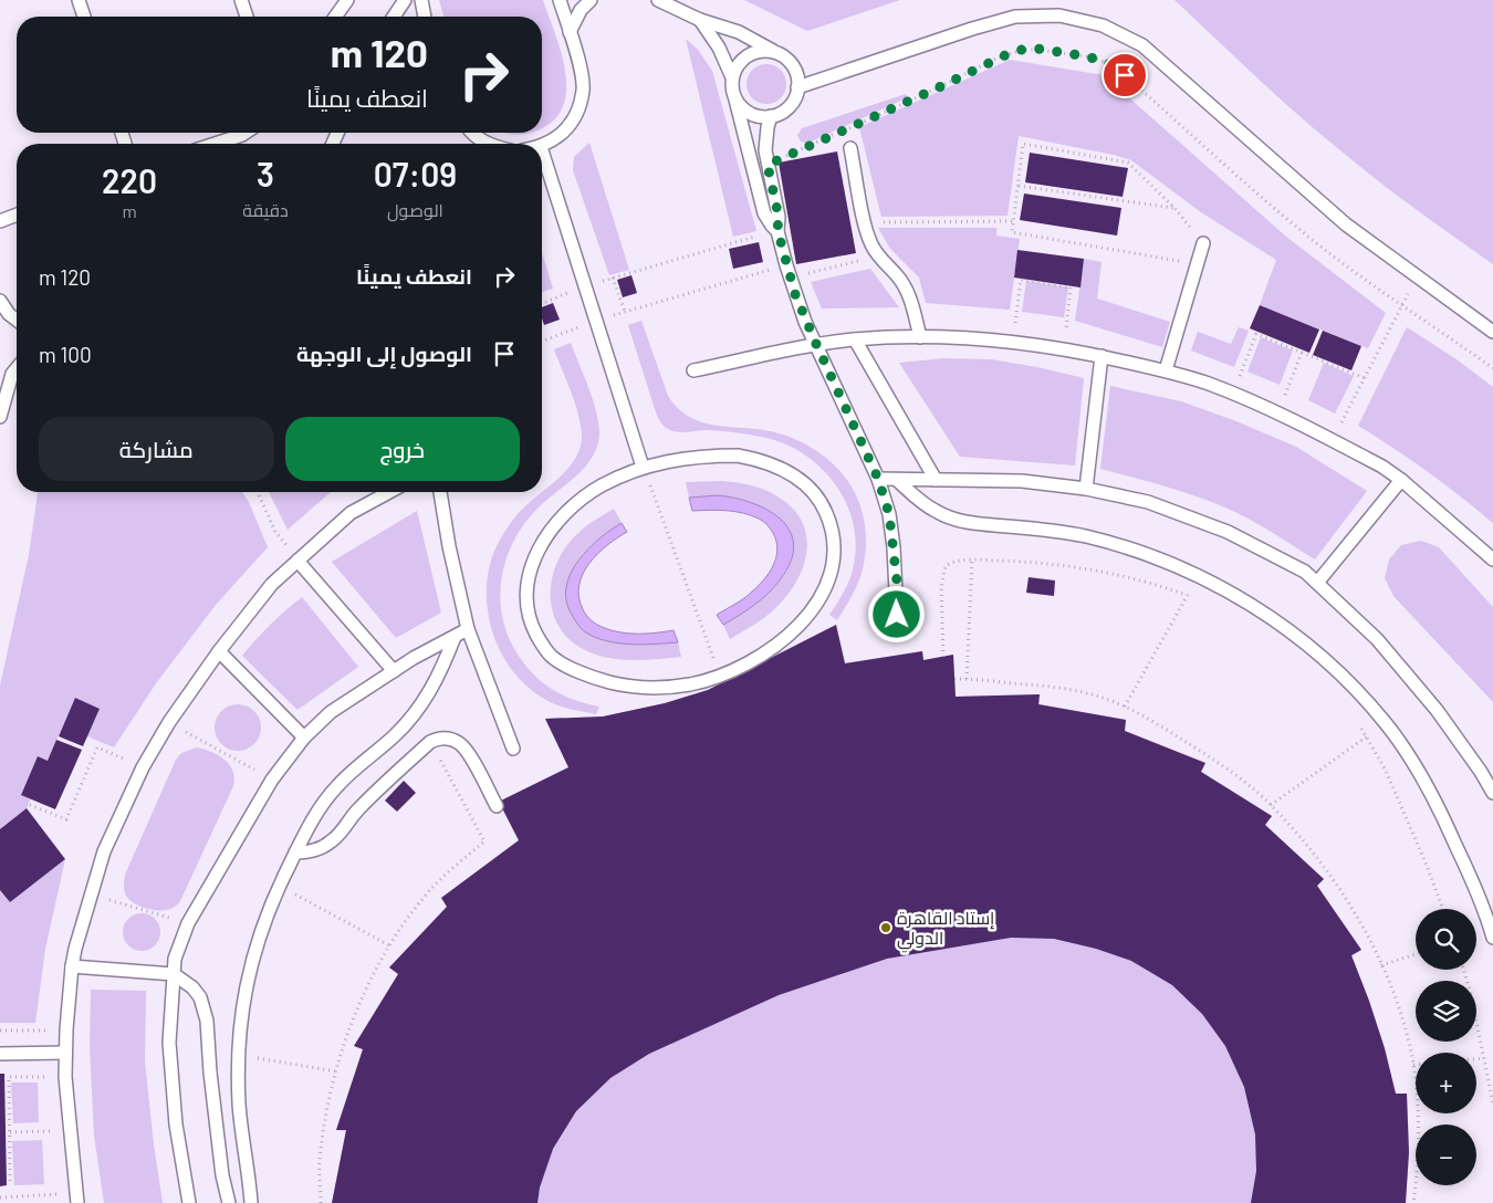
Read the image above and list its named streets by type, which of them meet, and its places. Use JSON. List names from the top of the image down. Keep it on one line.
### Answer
{"places":["إستاد القاهرة الدولي"],"page":{"turn":["120 m","انعطف يمينًا"],"eta":["07:09","الوصول","3","دقيقة","220","m"],"list":[{"name":"انعطف يمينًا","value":"120 m"},{"name":"الوصول إلى الوجهة","value":"100 m"}],"buttons":["خروج","مشاركة"],"map_buttons":["+","−"]}}
